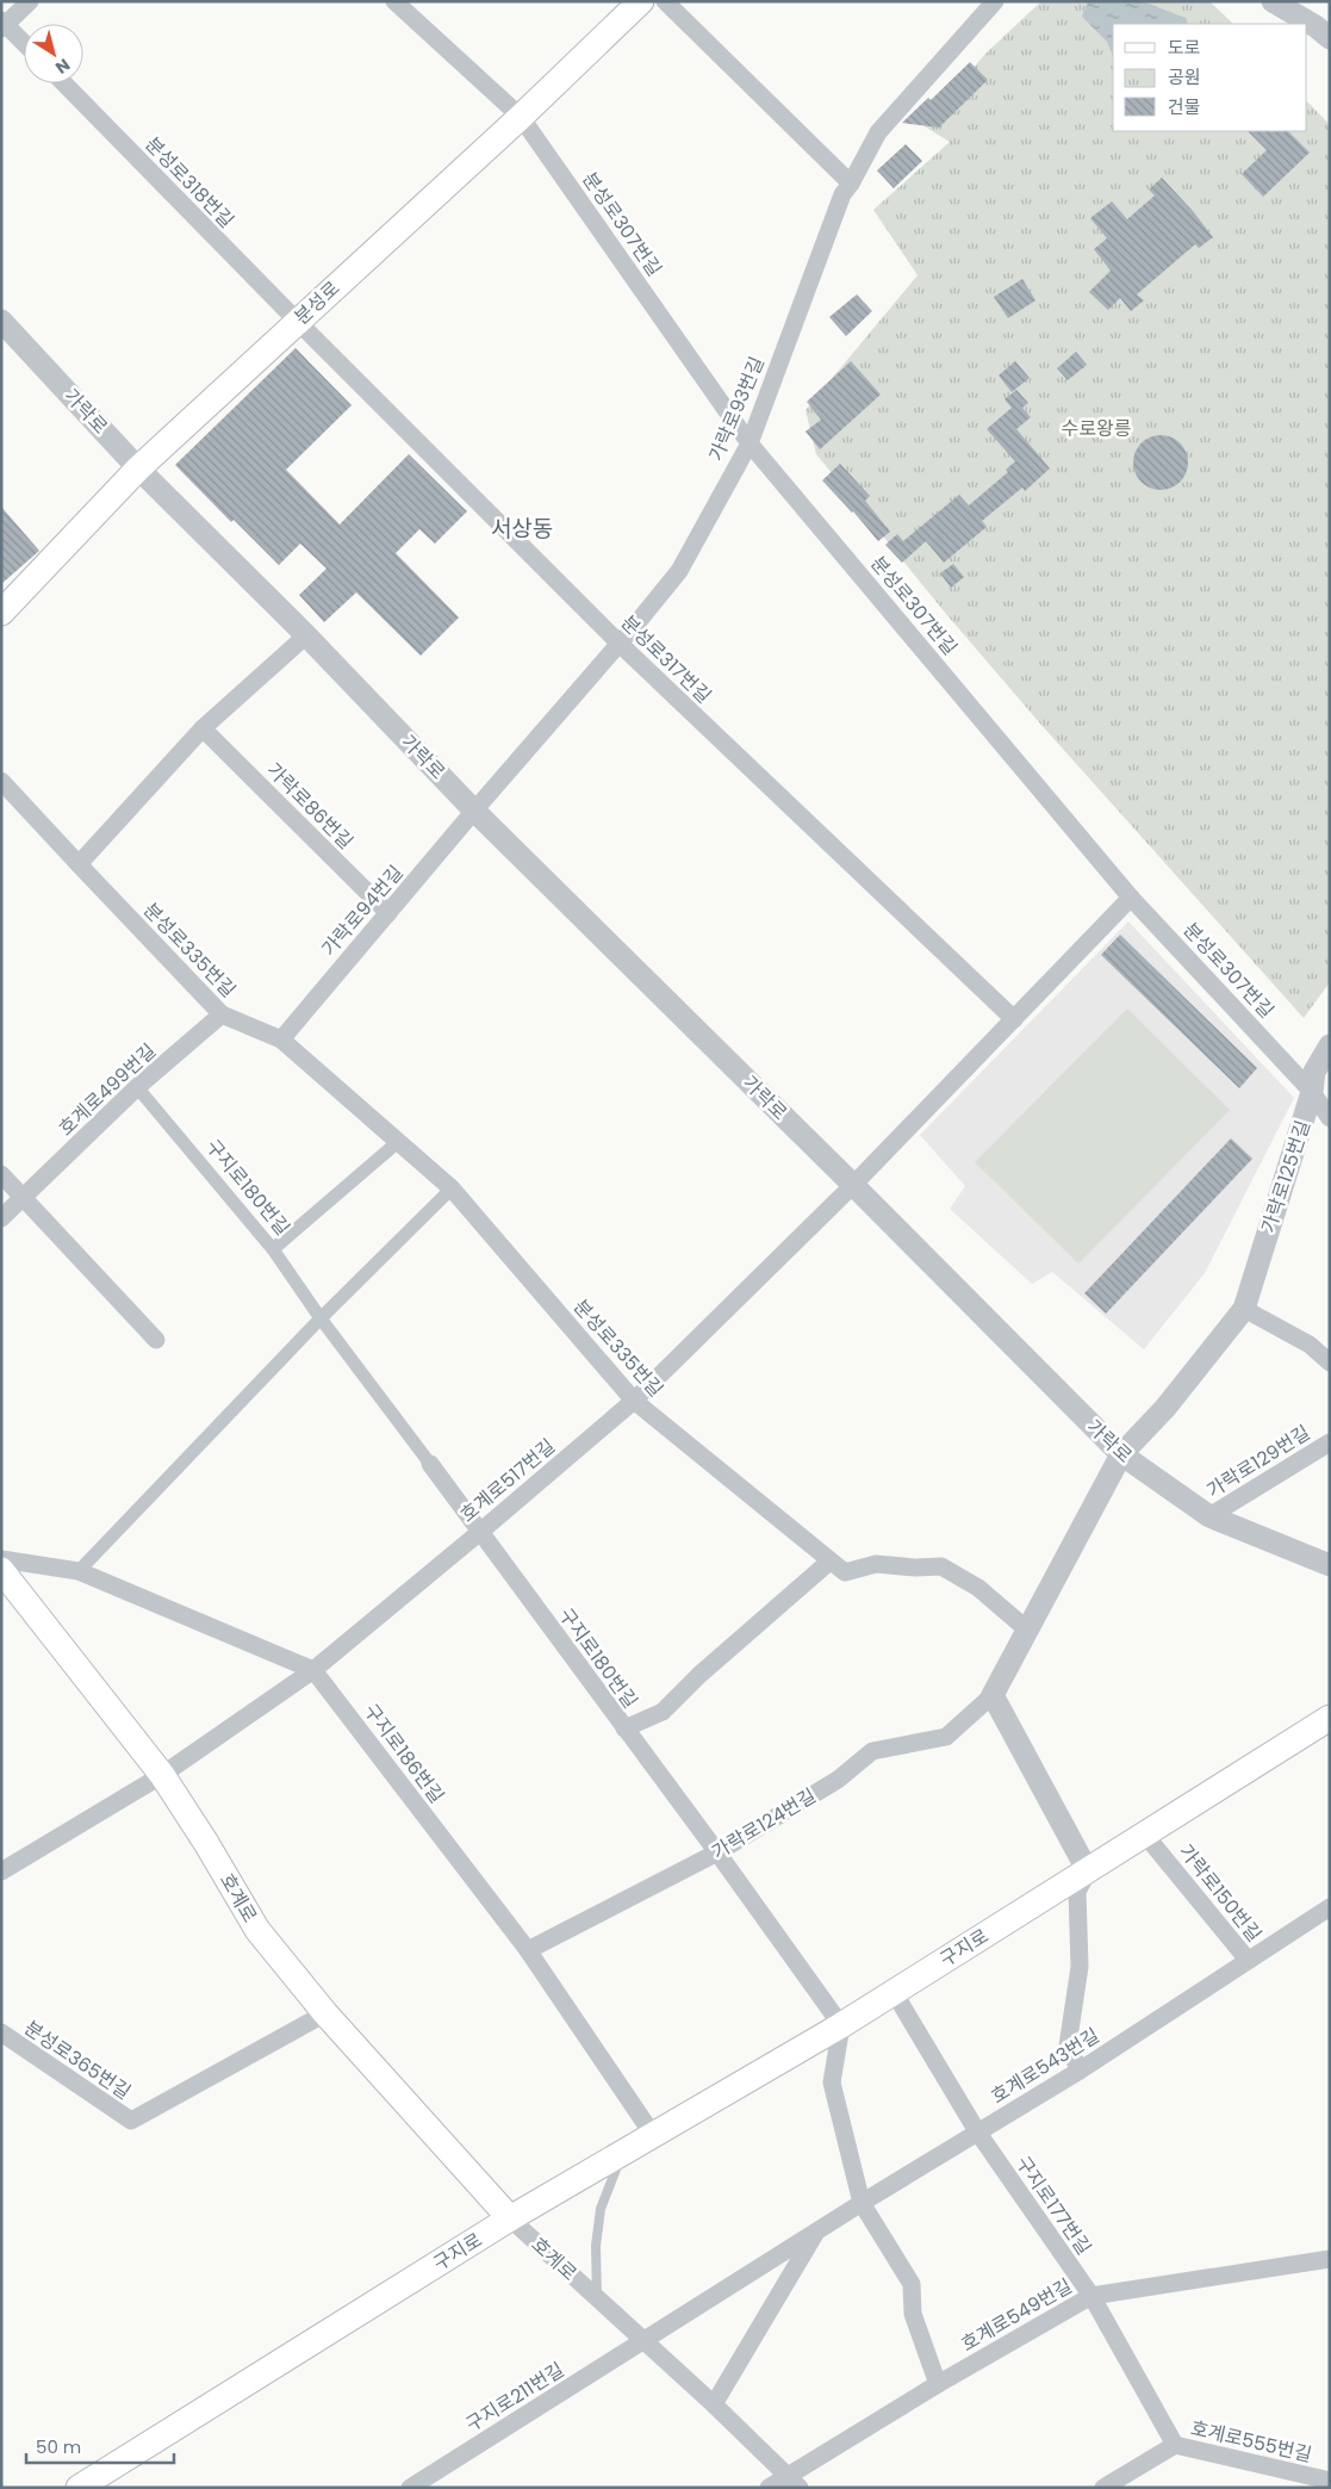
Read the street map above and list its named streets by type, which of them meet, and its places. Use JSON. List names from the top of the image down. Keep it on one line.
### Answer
{"streets":{"main road":["분성로","호계로","구지로"],"street":["분성로318번길","분성로307번길","가락로93번길","가락로","분성로317번길","가락로86번길","가락로94번길","분성로335번길","호계로499번길","가락로125번길","구지로180번길","가락로129번길","호계로517번길","구지로186번길","가락로124번길","가락로150번길","분성로365번길","호계로543번길","구지로177번길","호계로549번길","구지로211번길","호계로555번길"]},"crossings":[["분성로318번길","분성로"],["분성로318번길","분성로317번길"],["분성로307번길","분성로"],["분성로307번길","가락로93번길"],["분성로307번길","가락로125번길"],["분성로","가락로"],["분성로","분성로317번길"],["가락로93번길","가락로"],["가락로93번길","분성로317번길"],["가락로93번길","가락로94번길"],["가락로","가락로94번길"],["가락로","가락로125번길"],["가락로","가락로129번길"],["가락로","호계로517번길"],["가락로","가락로124번길"],["가락로86번길","가락로94번길"],["가락로94번길","분성로335번길"],["분성로335번길","호계로499번길"],["분성로335번길","호계로517번길"],["분성로335번길","가락로124번길"],["호계로499번길","구지로180번길"],["가락로125번길","가락로124번길"],["구지로180번길","호계로517번길"],["구지로180번길","가락로124번길"],["구지로180번길","구지로"],["호계로517번길","구지로186번길"],["호계로517번길","호계로"],["구지로186번길","가락로124번길"],["구지로186번길","구지로"],["가락로150번길","구지로"],["가락로150번길","호계로543번길"],["호계로","구지로"],["호계로","분성로365번길"],["호계로","호계로543번길"],["호계로","호계로549번길"],["호계로","구지로211번길"],["구지로","구지로177번길"],["호계로543번길","구지로177번길"],["호계로543번길","구지로211번길"],["구지로177번길","호계로549번길"],["구지로177번길","호계로555번길"]],"districts":["서상동"],"parks":["수로왕릉"],"legend":["도로","공원","건물"],"scale_bar":"50 m","north":"bottom right"}
